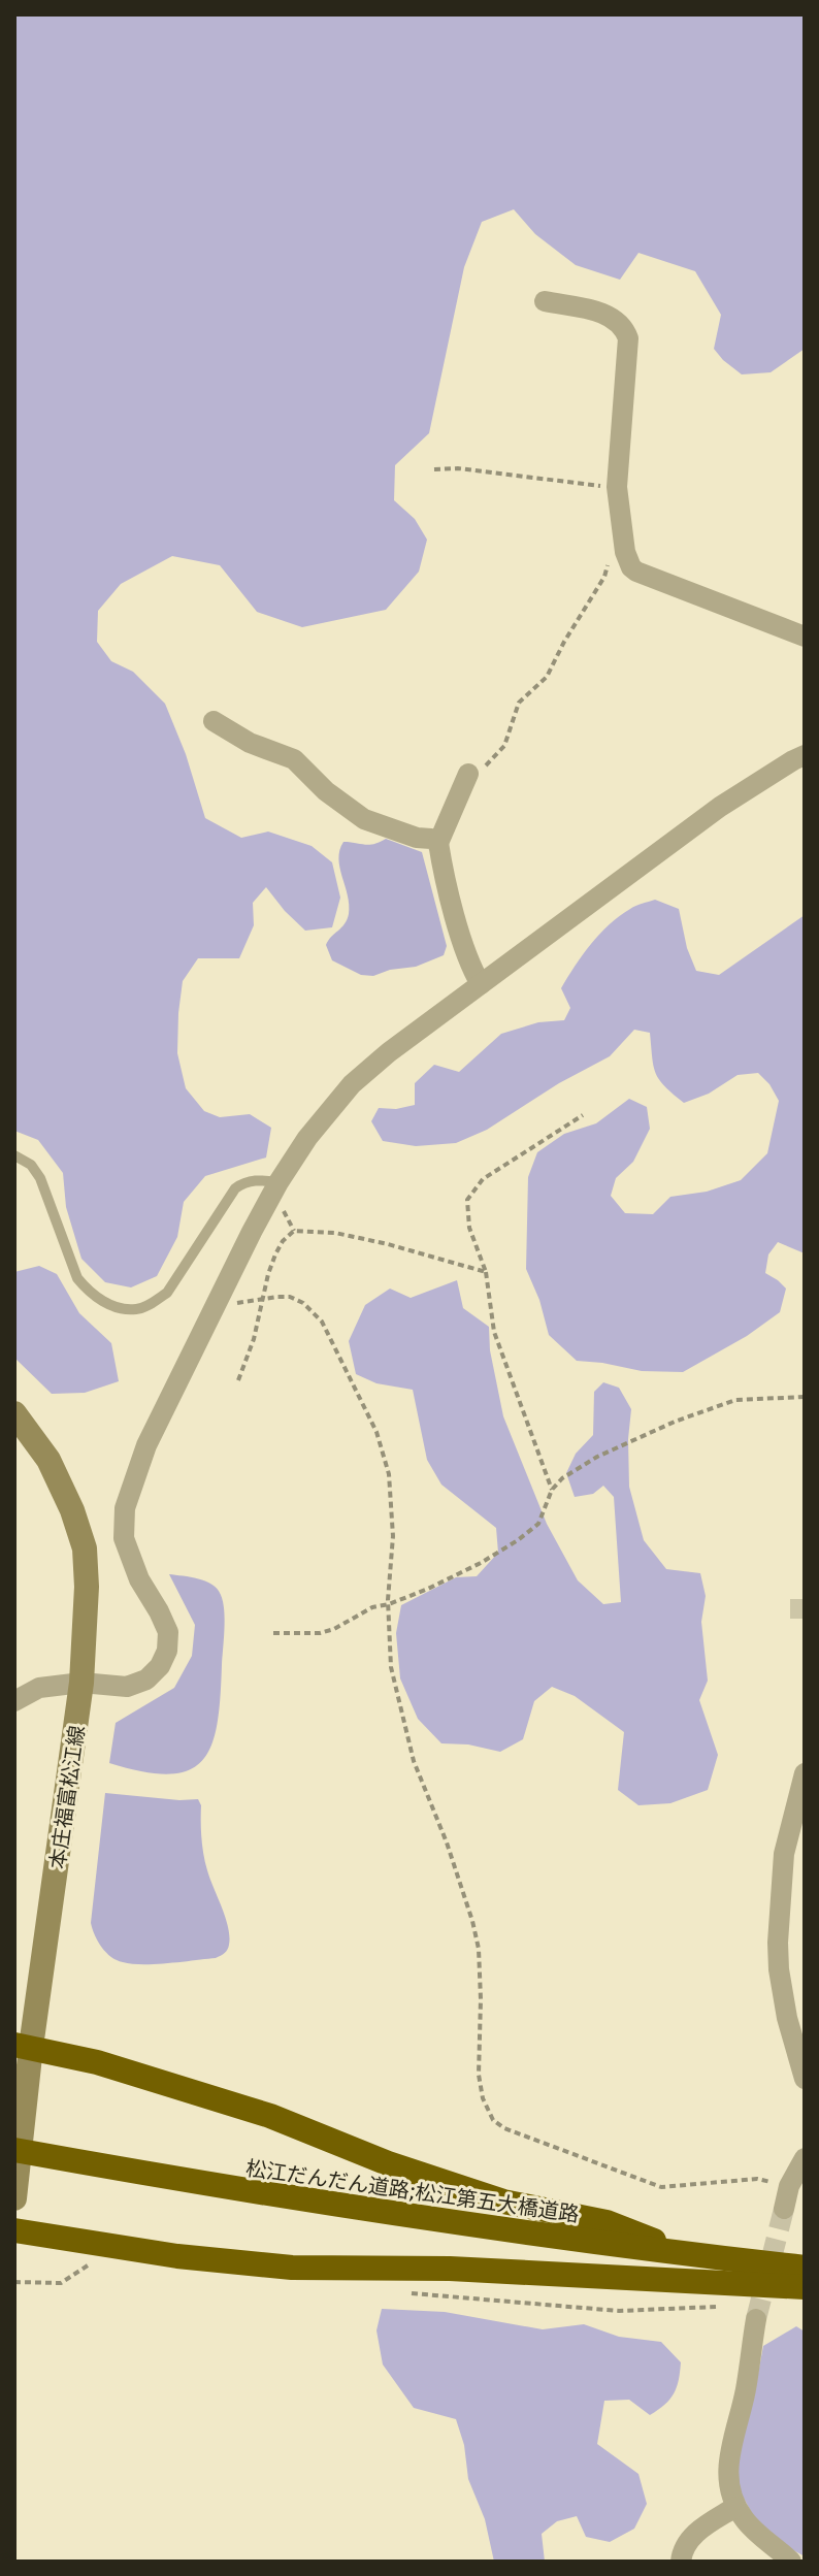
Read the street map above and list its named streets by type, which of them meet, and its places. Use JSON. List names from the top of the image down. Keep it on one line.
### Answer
{"streets":{"highway":["松江だんだん道路;松江第五大橋道路"],"main road":["本庄福富松江線"]}}
